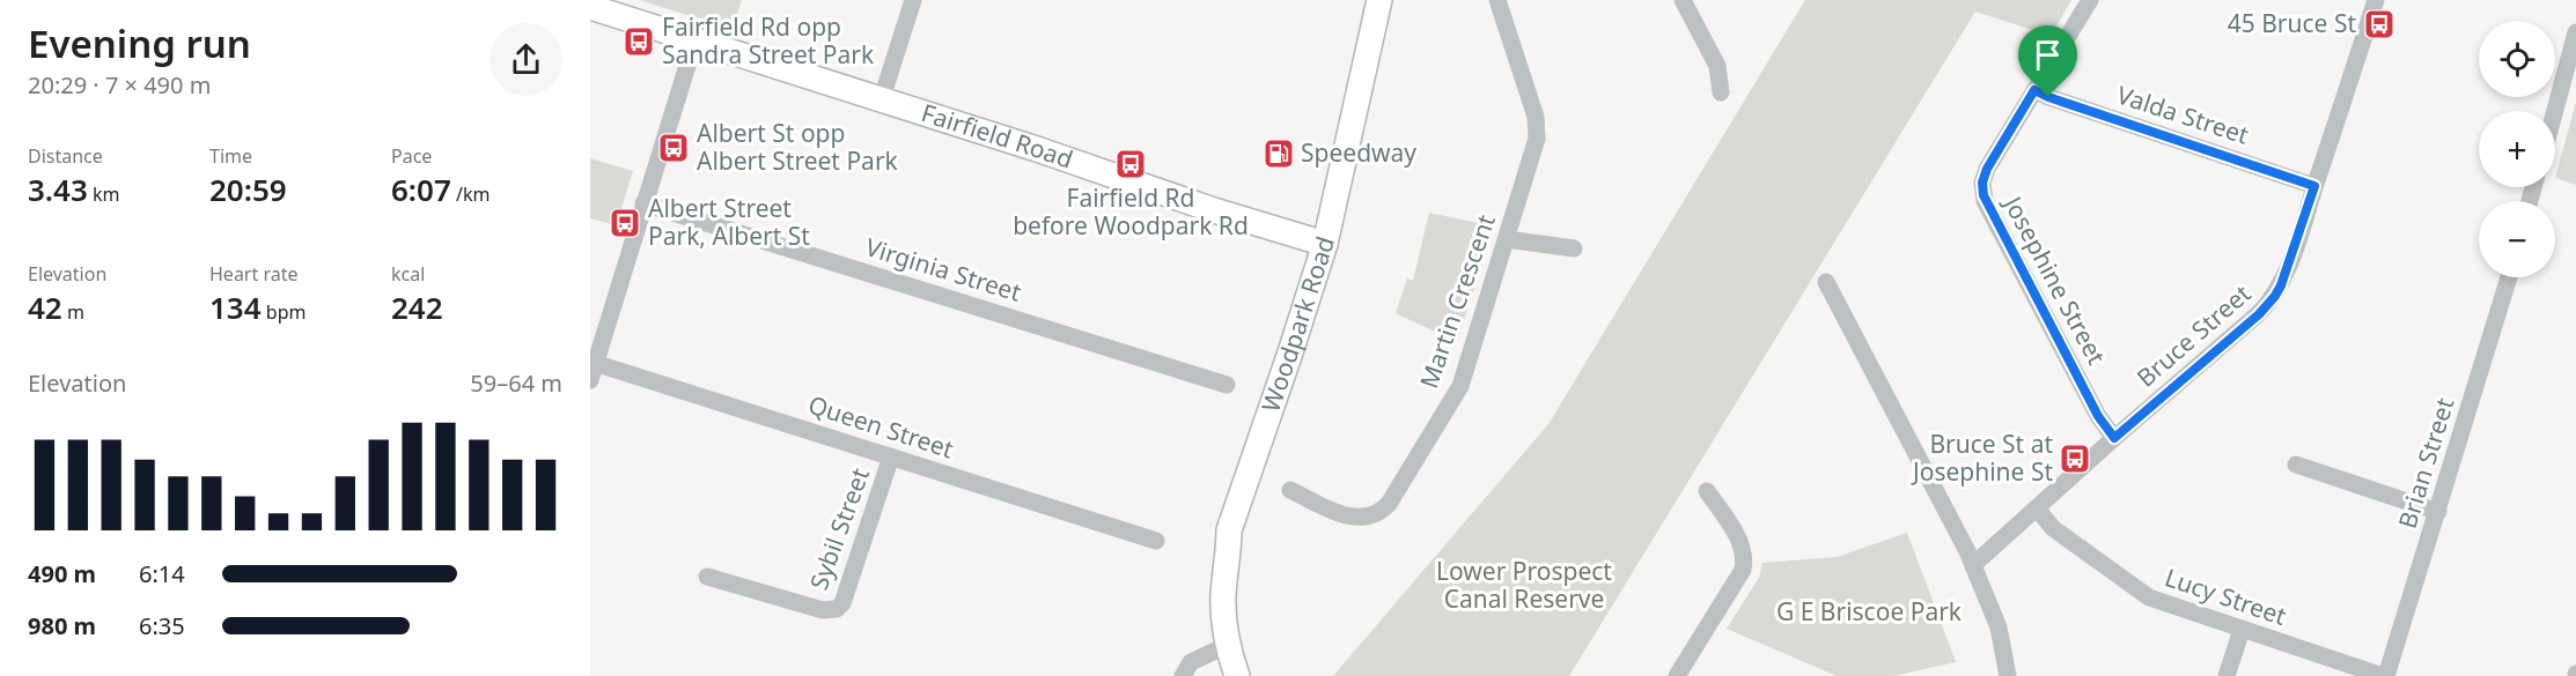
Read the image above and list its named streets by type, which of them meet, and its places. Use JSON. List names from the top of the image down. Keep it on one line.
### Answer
{"streets":{"main road":["Fairfield Road","Woodpark Road"],"street":["Valda Street","Virginia Street","Josephine Street","Martin Crescent","Bruce Street","Queen Street","Brian Street","Sybil Street","Lucy Street"]},"crossings":[["Valda Street","Josephine Street"],["Valda Street","Bruce Street"],["Fairfield Road","Woodpark Road"],["Josephine Street","Bruce Street"],["Bruce Street","Lucy Street"],["Queen Street","Sybil Street"],["Brian Street","Lucy Street"]],"parks":["Lower Prospect Canal Reserve","G E Briscoe Park"],"places":{"bus stop":["45 Bruce St","Fairfield Rd opp Sandra Street Park","Albert St opp Albert Street Park","Fairfield Rd before Woodpark Rd","Albert Street Park, Albert St","Bruce St at Josephine St"],"fuel station":["Speedway"]},"page":{"heading":["Evening run","20:29 · 7 × 490 m"],"map_buttons":["+","−"],"stats":[["Distance","3.43 km"],["Time","20:59"],["Pace","6:07 /km"],["Elevation","42 m"],["Heart rate","134 bpm"],["kcal","242"]],"chart":["Elevation","59–64 m"],"list":[{"name":"490 m","note":"6:14"},{"name":"980 m","note":"6:35"}]}}
